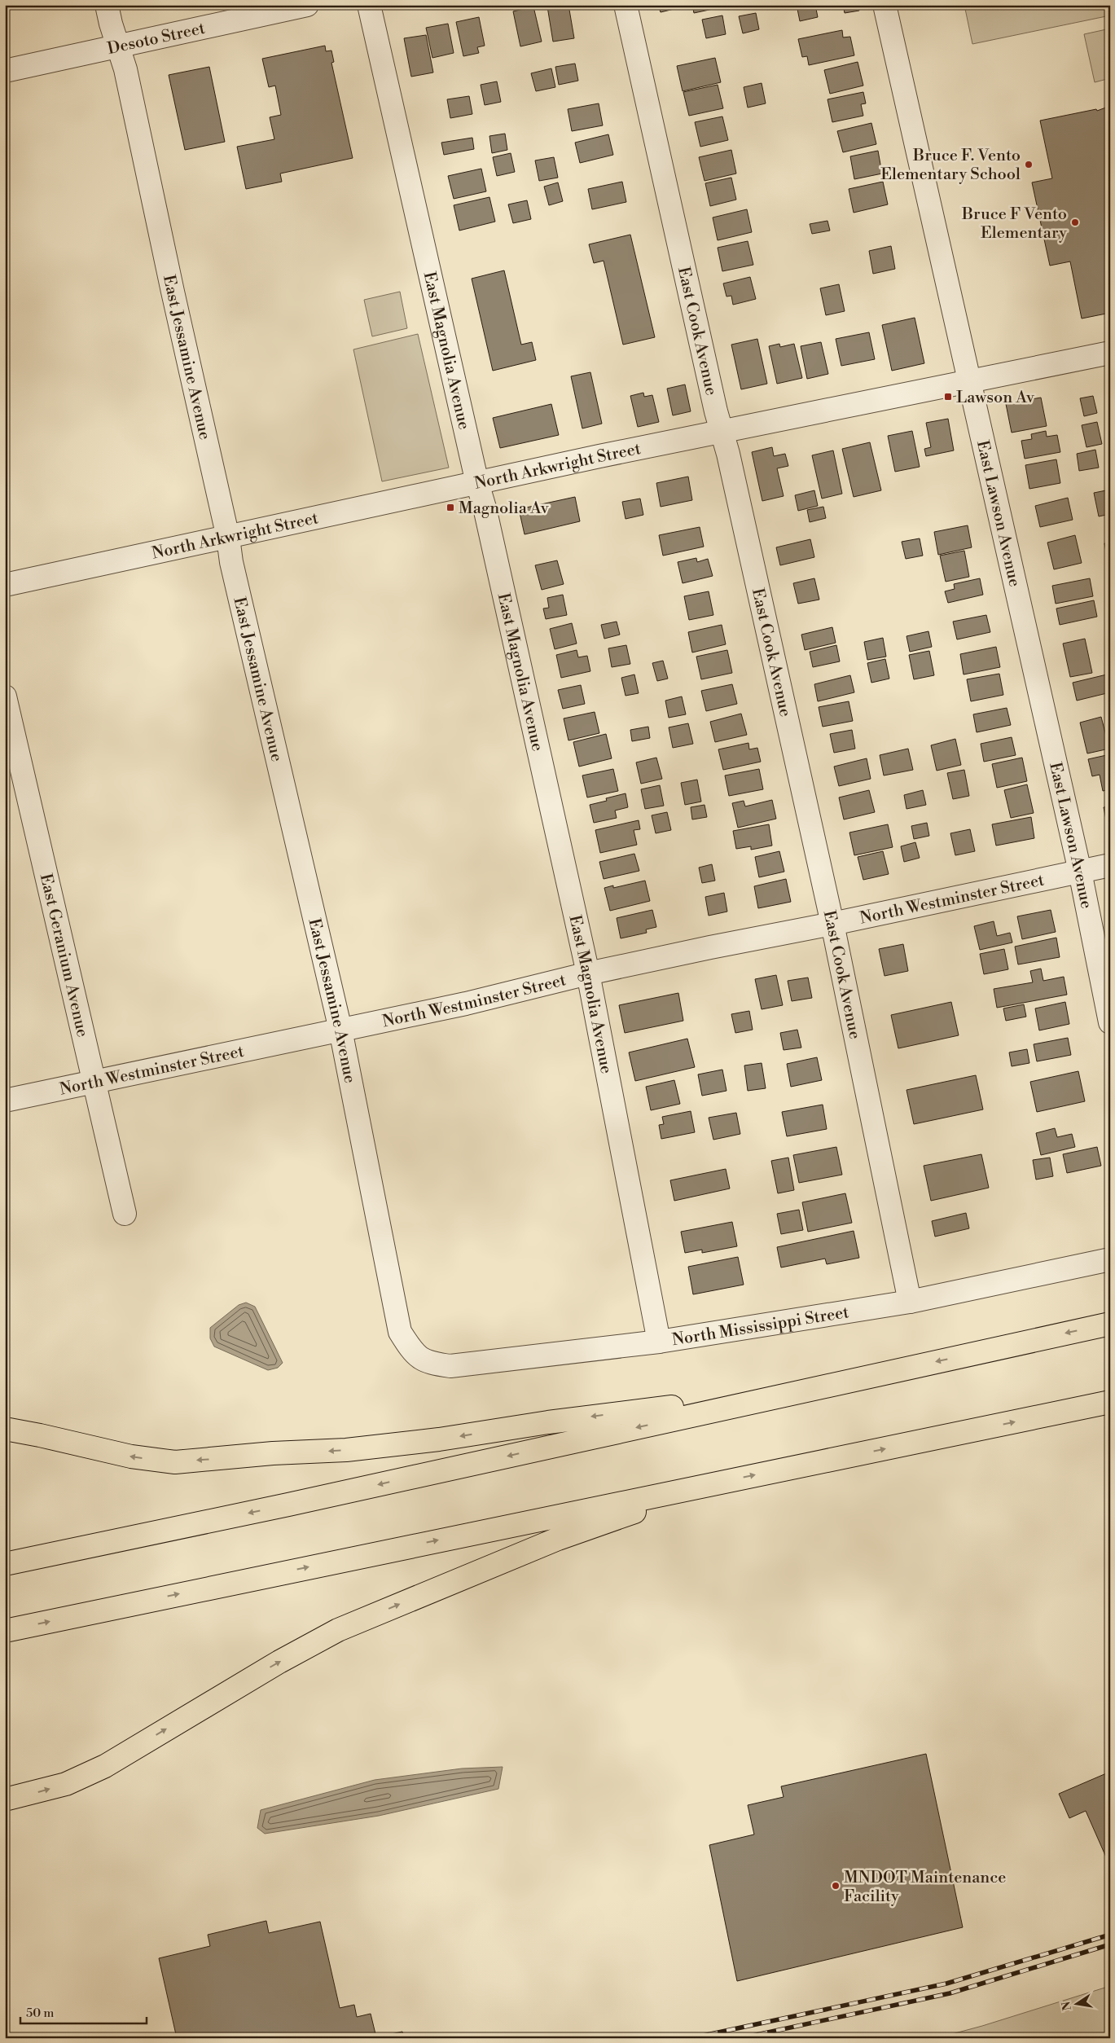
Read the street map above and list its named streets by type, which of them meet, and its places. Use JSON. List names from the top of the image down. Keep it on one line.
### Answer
{"streets":{"street":["Desoto Street","East Cook Avenue","East Magnolia Avenue","East Jessamine Avenue","North Arkwright Street","East Lawson Avenue","North Westminster Street","East Geranium Avenue","North Mississippi Street"]},"crossings":[["Desoto Street","East Jessamine Avenue"],["East Cook Avenue","North Arkwright Street"],["East Cook Avenue","North Westminster Street"],["East Cook Avenue","North Mississippi Street"],["East Magnolia Avenue","North Arkwright Street"],["East Magnolia Avenue","North Westminster Street"],["East Magnolia Avenue","North Mississippi Street"],["East Jessamine Avenue","North Arkwright Street"],["East Jessamine Avenue","North Westminster Street"],["East Jessamine Avenue","North Mississippi Street"],["North Arkwright Street","East Lawson Avenue"],["East Lawson Avenue","North Westminster Street"],["North Westminster Street","East Geranium Avenue"]],"places":{"other":["Bruce F. Vento Elementary School","Bruce F Vento Elementary","MNDOT Maintenance Facility"],"transit":["Lawson Av","Magnolia Av"]},"scale_bar":"50 m","north":"left"}
